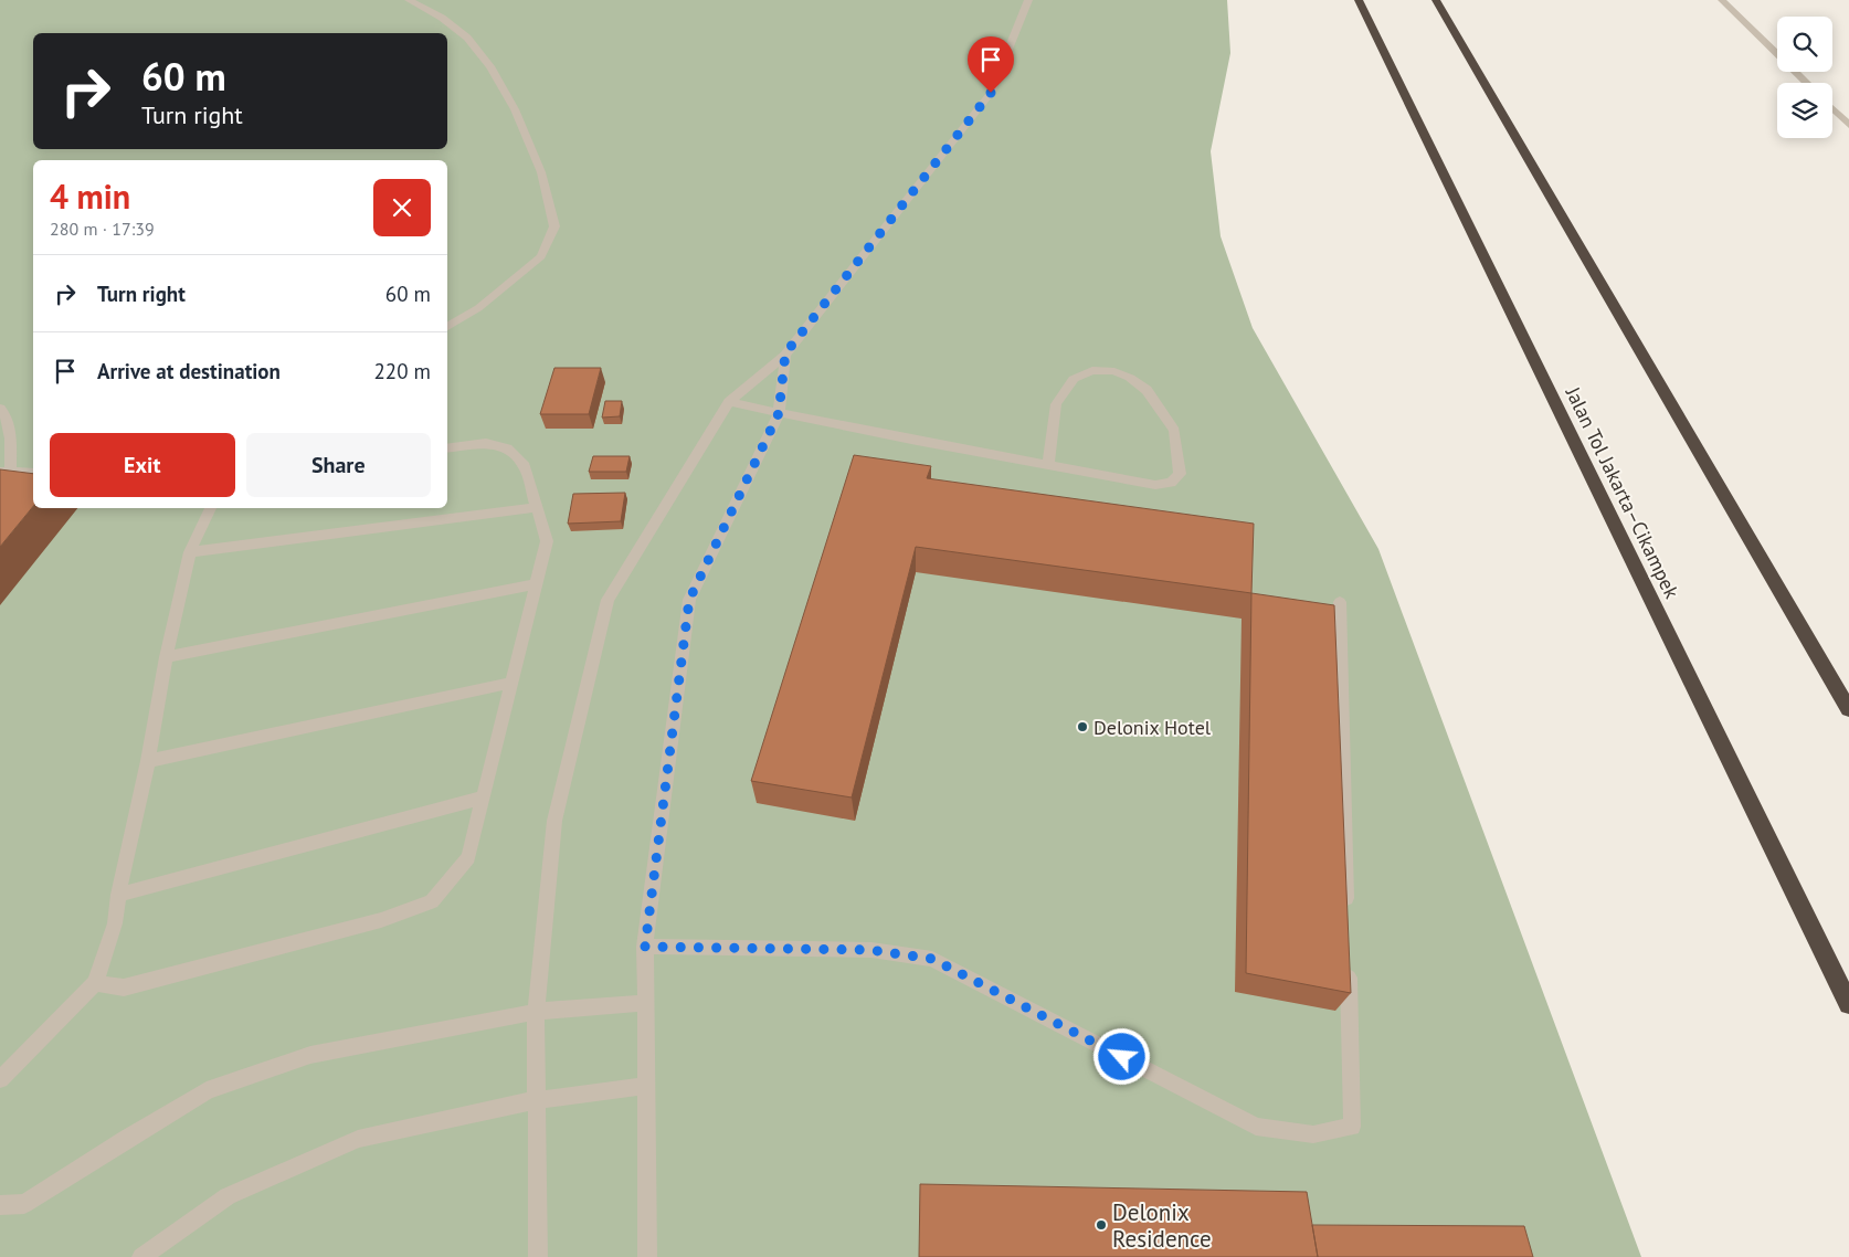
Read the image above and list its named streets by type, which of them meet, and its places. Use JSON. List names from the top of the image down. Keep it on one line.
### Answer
{"streets":{"highway":["Jalan Tol Jakarta–Cikampek"]},"places":["Delonix Hotel","Delonix Residence"],"page":{"turn":["60 m","Turn right"],"heading":["4 min","280 m · 17:39"],"list":[{"name":"Turn right","value":"60 m"},{"name":"Arrive at destination","value":"220 m"}],"buttons":["Exit","Share"]}}
